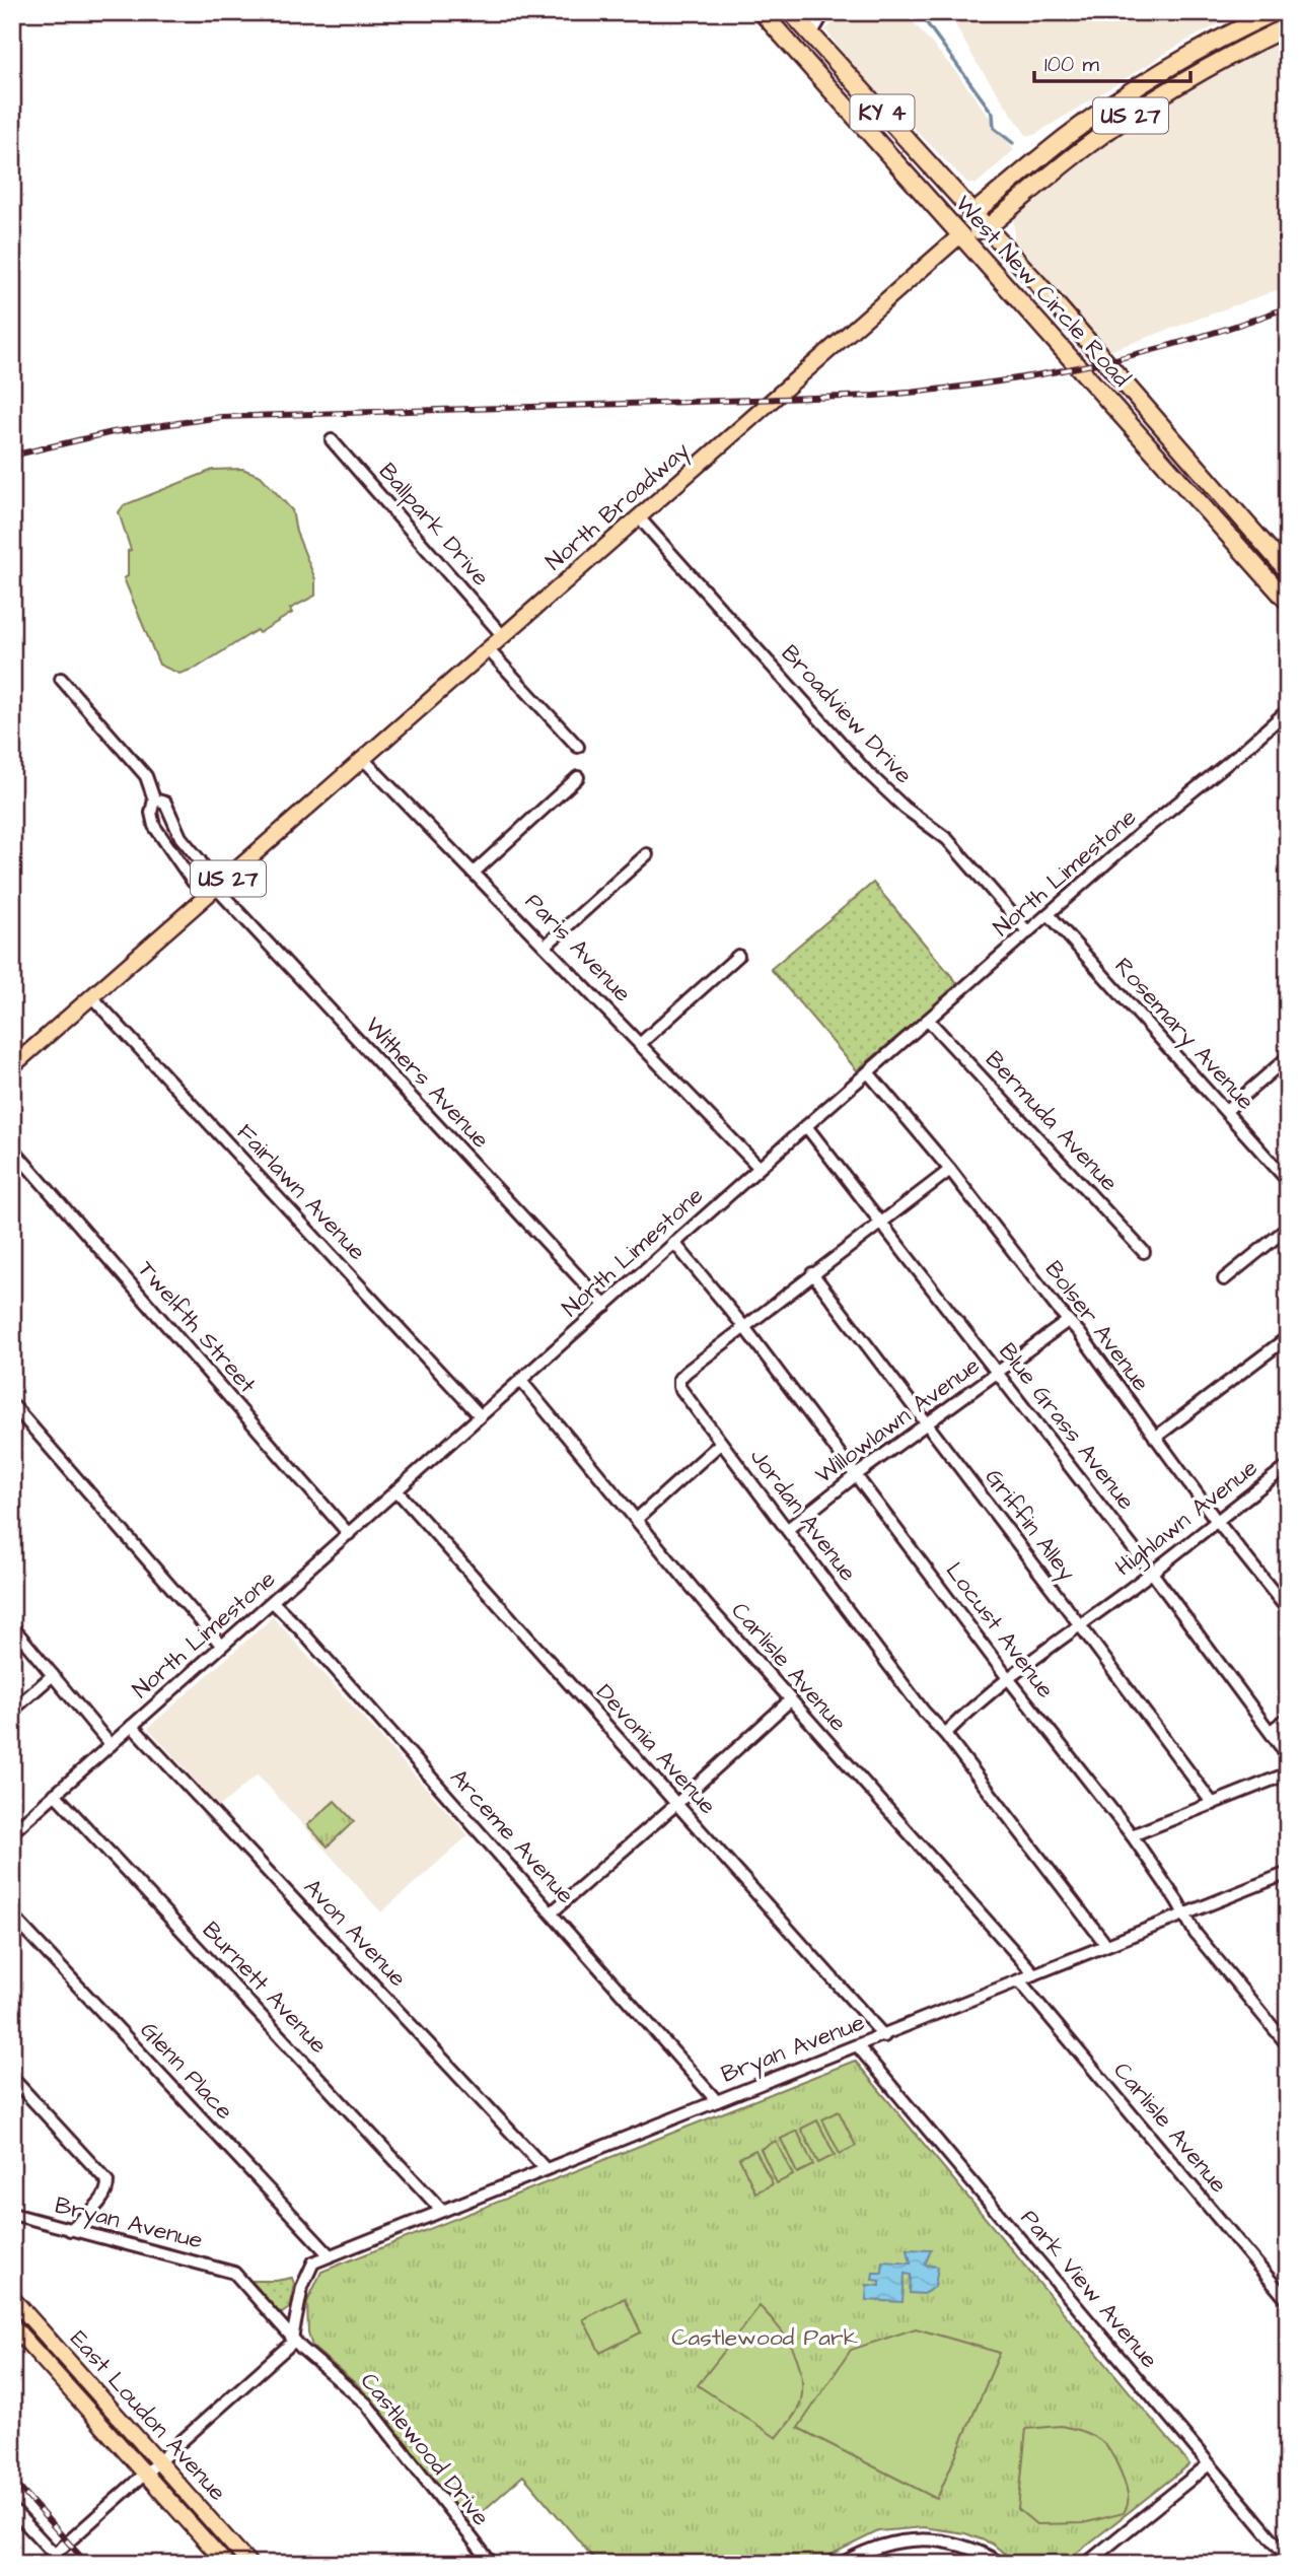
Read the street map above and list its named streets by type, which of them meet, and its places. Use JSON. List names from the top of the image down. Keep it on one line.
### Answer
{"streets":{"highway":["KY 4","US 27","West New Circle Road","North Broadway"],"main road":["East Loudon Avenue"],"street":["Ballpark Drive","Broadview Drive","North Limestone","Paris Avenue","Rosemary Avenue","Withers Avenue","Bermuda Avenue","Fairlawn Avenue","Bolser Avenue","Twelfth Street","Willowlawn Avenue","Blue Grass Avenue","Jordan Avenue","Highlawn Avenue","Griffin Alley","Locust Avenue","Carlisle Avenue","Devonia Avenue","Arceme Avenue","Avon Avenue","Burnett Avenue","Bryan Avenue","Glenn Place","Park View Avenue","Castlewood Drive"]},"crossings":[["US 27","West New Circle Road"],["US 27","North Broadway"],["West New Circle Road","North Broadway"],["North Broadway","Ballpark Drive"],["North Broadway","Broadview Drive"],["North Broadway","Paris Avenue"],["North Broadway","Withers Avenue"],["North Broadway","Fairlawn Avenue"],["Broadview Drive","North Limestone"],["North Limestone","Paris Avenue"],["North Limestone","Rosemary Avenue"],["North Limestone","Withers Avenue"],["North Limestone","Bermuda Avenue"],["North Limestone","Fairlawn Avenue"],["North Limestone","Bolser Avenue"],["North Limestone","Twelfth Street"],["North Limestone","Blue Grass Avenue"],["North Limestone","Locust Avenue"],["North Limestone","Carlisle Avenue"],["North Limestone","Devonia Avenue"],["North Limestone","Arceme Avenue"],["North Limestone","Avon Avenue"],["North Limestone","Burnett Avenue"],["Bolser Avenue","Willowlawn Avenue"],["Bolser Avenue","Jordan Avenue"],["Bolser Avenue","Highlawn Avenue"],["Willowlawn Avenue","Blue Grass Avenue"],["Willowlawn Avenue","Jordan Avenue"],["Willowlawn Avenue","Griffin Alley"],["Willowlawn Avenue","Locust Avenue"],["Blue Grass Avenue","Jordan Avenue"],["Blue Grass Avenue","Highlawn Avenue"],["Jordan Avenue","Highlawn Avenue"],["Jordan Avenue","Griffin Alley"],["Jordan Avenue","Locust Avenue"],["Jordan Avenue","Bryan Avenue"],["Highlawn Avenue","Griffin Alley"],["Highlawn Avenue","Locust Avenue"],["Locust Avenue","Bryan Avenue"],["Carlisle Avenue","Bryan Avenue"],["Devonia Avenue","Bryan Avenue"],["Arceme Avenue","Bryan Avenue"],["Avon Avenue","Bryan Avenue"],["Burnett Avenue","Bryan Avenue"],["Bryan Avenue","Glenn Place"],["Bryan Avenue","Park View Avenue"],["Bryan Avenue","Castlewood Drive"]],"parks":["Castlewood Park"],"scale_bar":"100 m"}
